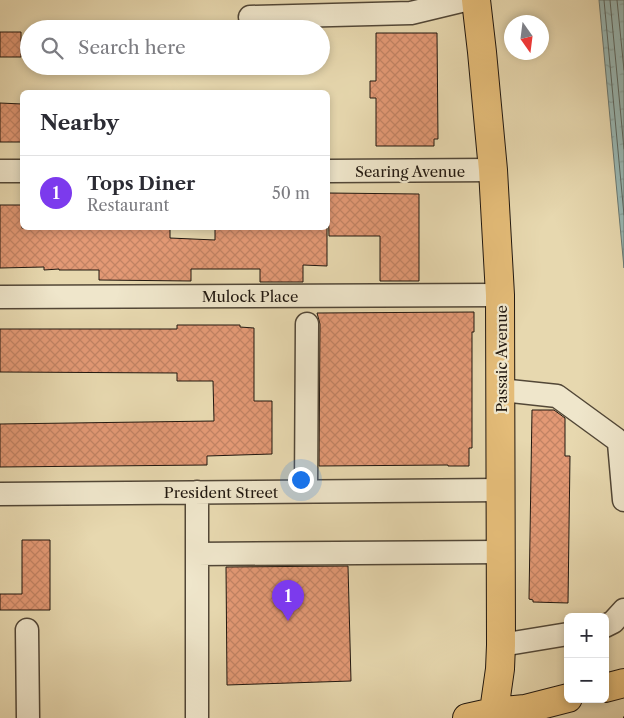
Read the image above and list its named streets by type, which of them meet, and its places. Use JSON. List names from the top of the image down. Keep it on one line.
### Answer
{"streets":{"main road":["Passaic Avenue"],"street":["Searing Avenue","Mulock Place","President Street"]},"crossings":[["Searing Avenue","Passaic Avenue"],["Mulock Place","Passaic Avenue"],["Passaic Avenue","President Street"]],"north":"bottom","page":{"search":"Search here","heading":"Nearby","list":[{"mark":"1","name":"Tops Diner","note":"Restaurant","value":"50 m"}],"pins":"1","map_buttons":["+","−"]}}
